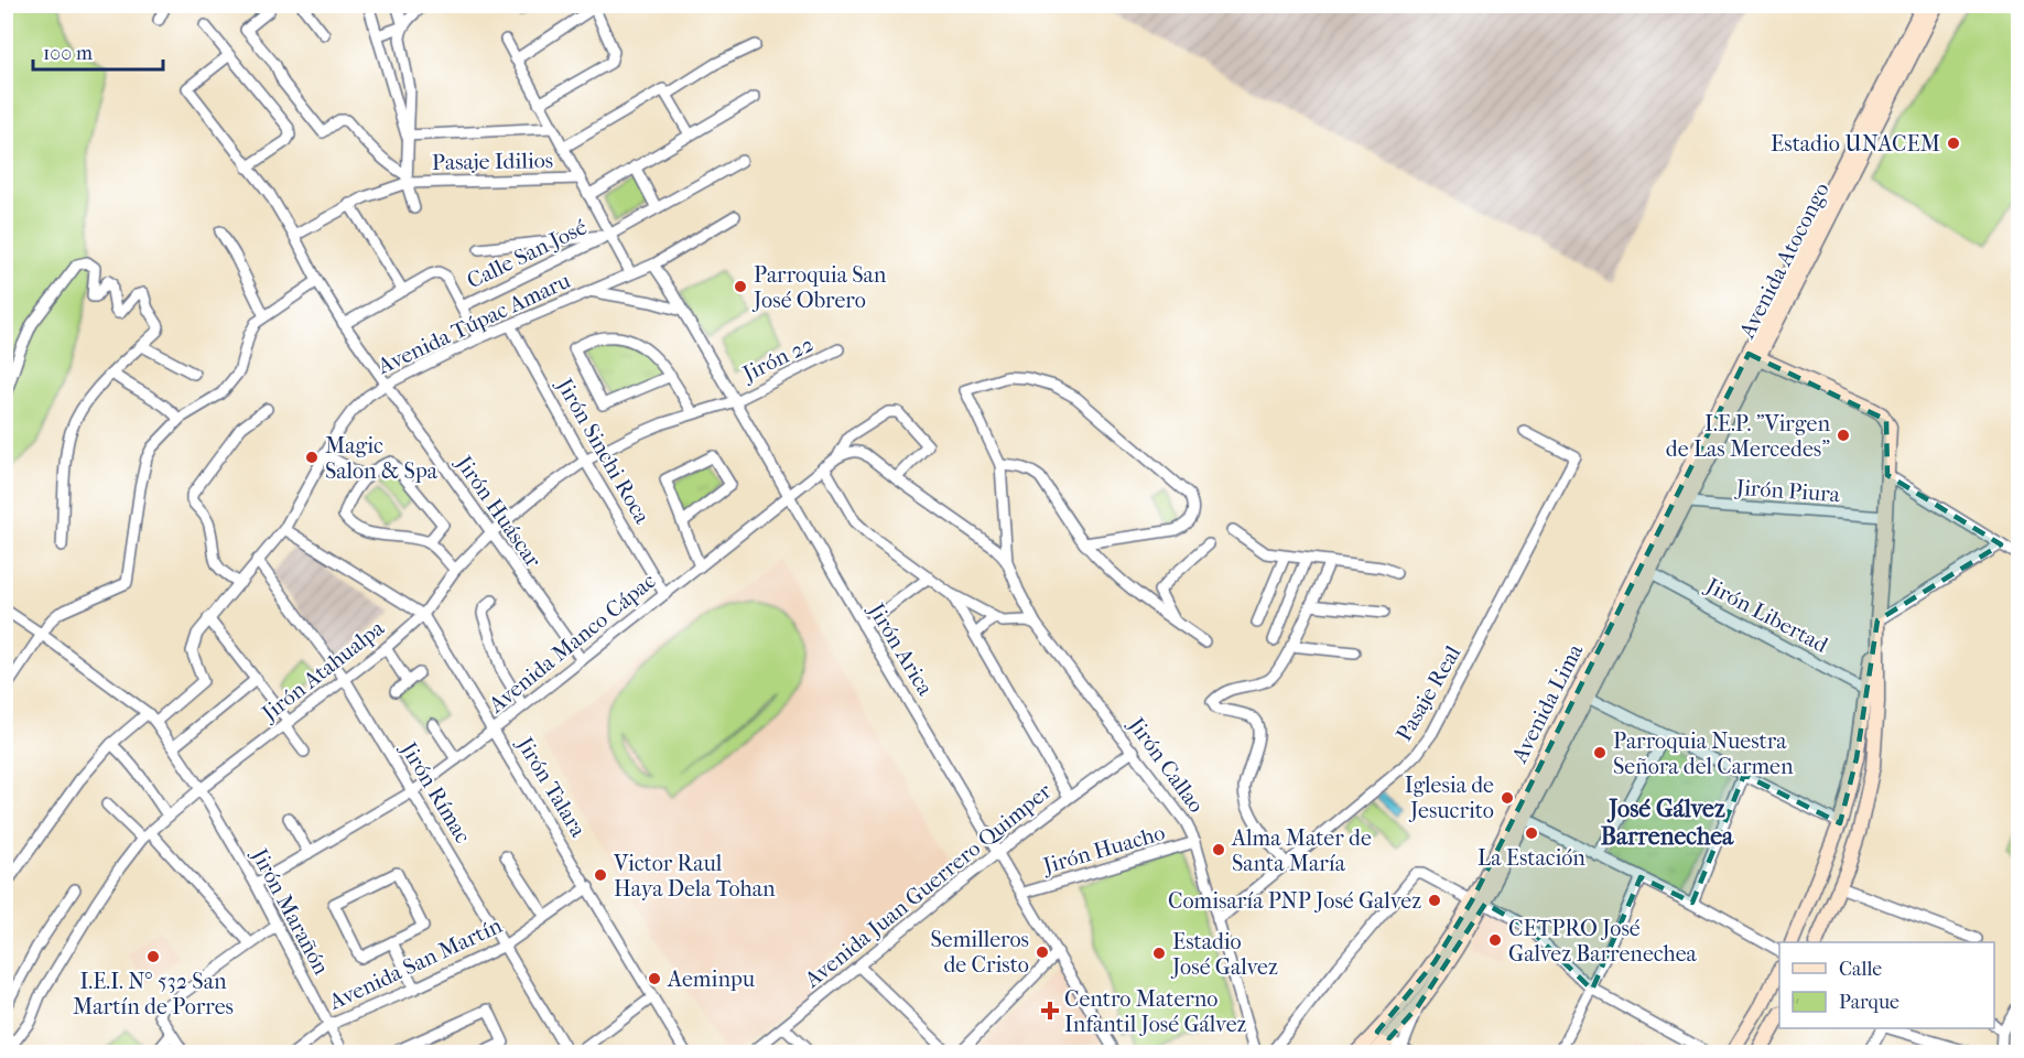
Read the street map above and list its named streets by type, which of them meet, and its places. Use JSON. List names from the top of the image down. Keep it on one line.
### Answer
{"streets":{"main road":["Avenida Atocongo","Avenida Lima"],"street":["Pasaje Idilios","Calle San José","Avenida Túpac Amaru","Jirón 22","Jirón Sinchi Roca","Jirón Piura","Jirón Huáscar","Jirón Libertad","Avenida Manco Cápac","Jirón Arica","Jirón Atahualpa","Pasaje Real","Jirón Callao","Jirón Talara","Jirón Rímac","Jirón Huacho","Avenida Juan Guerrero Quimper","Jirón Marañón","Avenida San Martín"]},"crossings":[["Pasaje Idilios","Jirón Huáscar"],["Avenida Atocongo","Avenida Lima"],["Avenida Túpac Amaru","Jirón Sinchi Roca"],["Avenida Túpac Amaru","Jirón Huáscar"],["Avenida Túpac Amaru","Jirón Arica"],["Avenida Túpac Amaru","Jirón Talara"],["Avenida Túpac Amaru","Jirón Rímac"],["Avenida Túpac Amaru","Jirón Marañón"],["Jirón 22","Jirón Arica"],["Jirón 22","Jirón Atahualpa"],["Jirón Sinchi Roca","Avenida Manco Cápac"],["Jirón Sinchi Roca","Jirón Atahualpa"],["Jirón Piura","Avenida Lima"],["Jirón Huáscar","Avenida Manco Cápac"],["Jirón Huáscar","Jirón Atahualpa"],["Jirón Libertad","Avenida Lima"],["Avenida Manco Cápac","Jirón Arica"],["Avenida Manco Cápac","Jirón Talara"],["Avenida Manco Cápac","Jirón Rímac"],["Avenida Manco Cápac","Jirón Marañón"],["Jirón Arica","Jirón Atahualpa"],["Jirón Arica","Jirón Huacho"],["Jirón Arica","Avenida Juan Guerrero Quimper"],["Jirón Atahualpa","Jirón Talara"],["Jirón Atahualpa","Jirón Rímac"],["Jirón Atahualpa","Jirón Marañón"],["Pasaje Real","Jirón Callao"],["Jirón Callao","Jirón Huacho"],["Jirón Callao","Avenida Juan Guerrero Quimper"],["Jirón Talara","Avenida San Martín"],["Jirón Rímac","Avenida San Martín"],["Jirón Marañón","Avenida San Martín"]],"districts":["José Gálvez Barrenechea"],"places":{"other":["Estadio UNACEM","Parroquia San José Obrero","I.E.P. \"Virgen de Las Mercedes\"","Magic Salon & Spa","Parroquia Nuestra Señora del Carmen","Iglesia de Jesucrito","La Estación","Alma Mater de Santa María","Victor Raul Haya Dela Tohan","Comisaría PNP José Galvez","CETPRO José Galvez Barrenechea","Semilleros de Cristo","Estadio José Galvez","I.E.I. N° 532 San Martín de Porres","Aeminpu"],"health":["Centro Materno Infantil José Gálvez"]},"legend":["Calle","Parque"],"scale_bar":"100 m"}
